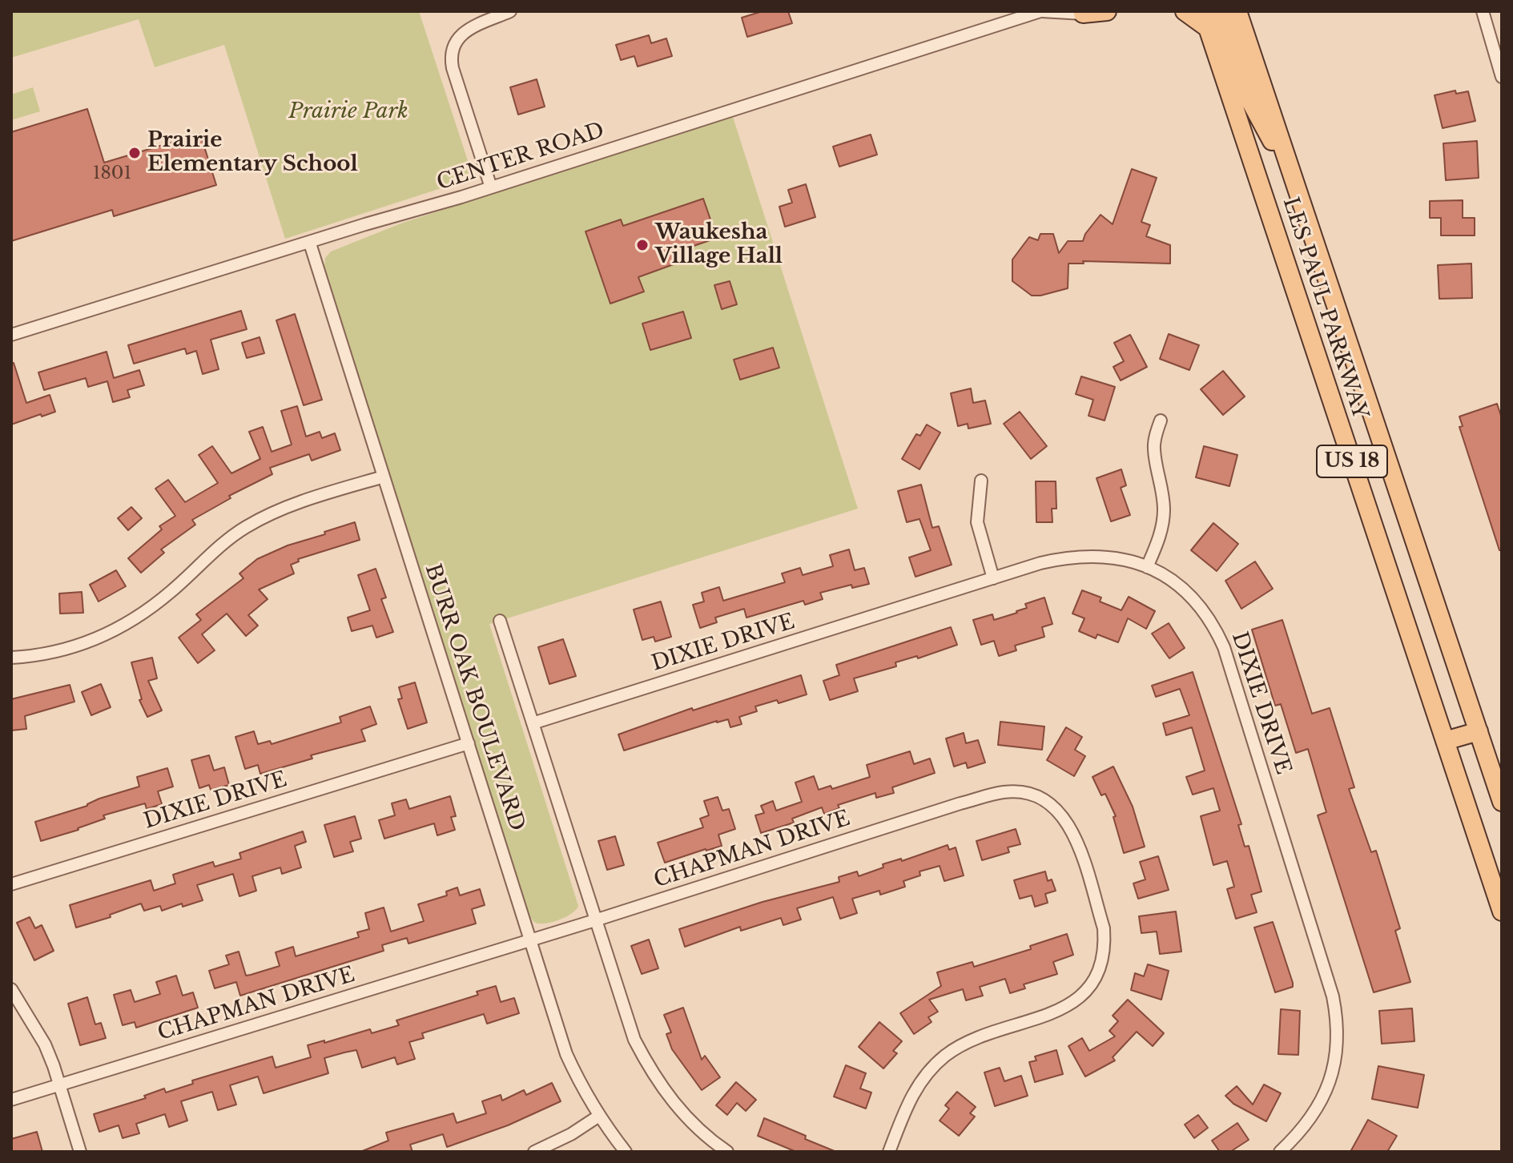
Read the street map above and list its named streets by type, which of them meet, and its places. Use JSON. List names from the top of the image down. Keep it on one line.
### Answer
{"streets":{"main road":["LES PAUL PARKWAY","US 18"],"street":["CENTER ROAD","DIXIE DRIVE","BURR OAK BOULEVARD","CHAPMAN DRIVE"]},"crossings":[["CENTER ROAD","BURR OAK BOULEVARD"],["DIXIE DRIVE","BURR OAK BOULEVARD"],["BURR OAK BOULEVARD","CHAPMAN DRIVE"]],"parks":["Prairie Park"],"places":["Prairie Elementary School","Waukesha Village Hall"],"house_numbers":["1801"]}
